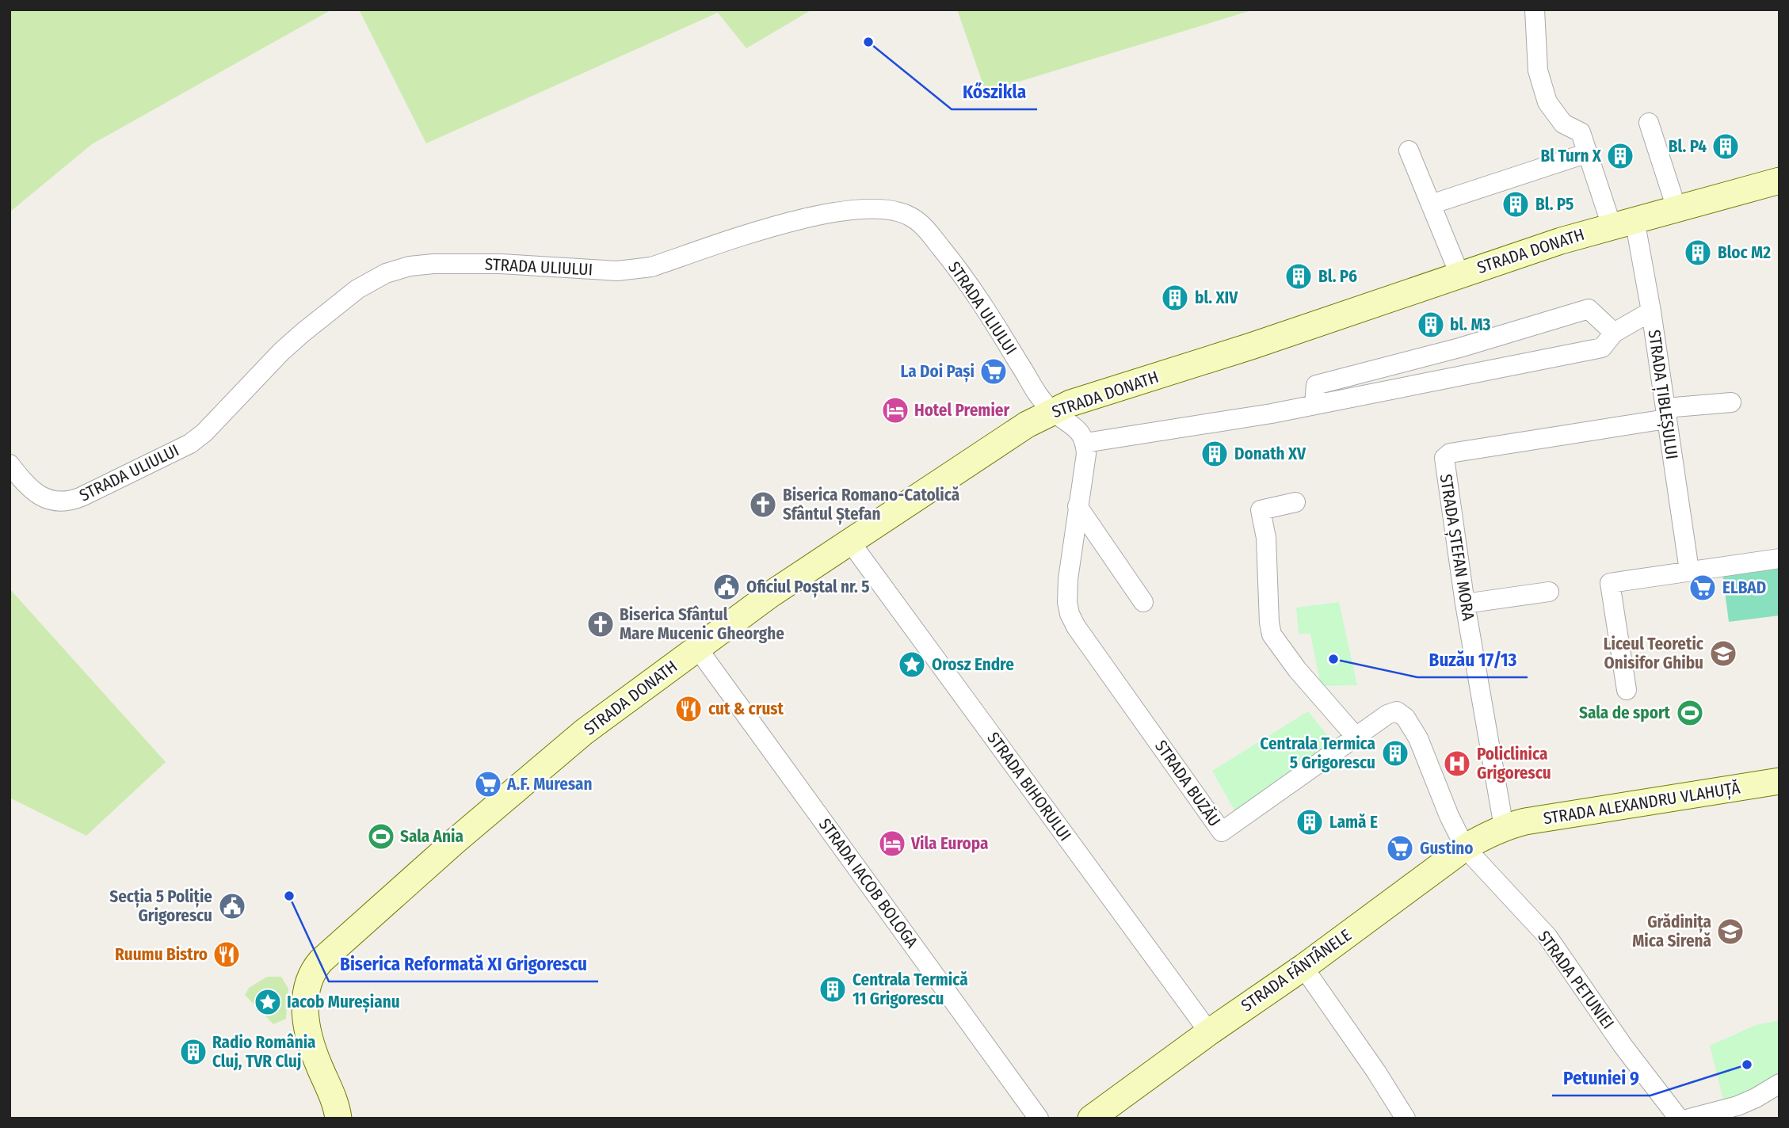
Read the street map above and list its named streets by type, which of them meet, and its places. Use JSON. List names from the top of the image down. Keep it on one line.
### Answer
{"streets":{"main road":["STRADA DONATH","STRADA ALEXANDRU VLAHUȚĂ","STRADA FÂNTÂNELE"],"street":["STRADA ULIULUI","STRADA ȚIBLEȘULUI","STRADA ȘTEFAN MORA","STRADA BUZĂU","STRADA BIHORULUI","STRADA IACOB BOLOGA","STRADA PETUNIEI"]},"crossings":[["STRADA DONATH","STRADA ULIULUI"],["STRADA DONATH","STRADA ȚIBLEȘULUI"],["STRADA DONATH","STRADA BIHORULUI"],["STRADA DONATH","STRADA IACOB BOLOGA"],["STRADA ȚIBLEȘULUI","STRADA ȘTEFAN MORA"],["STRADA ȘTEFAN MORA","STRADA ALEXANDRU VLAHUȚĂ"],["STRADA ȘTEFAN MORA","STRADA FÂNTÂNELE"],["STRADA BUZĂU","STRADA FÂNTÂNELE"],["STRADA BUZĂU","STRADA PETUNIEI"],["STRADA BIHORULUI","STRADA FÂNTÂNELE"],["STRADA ALEXANDRU VLAHUȚĂ","STRADA FÂNTÂNELE"],["STRADA FÂNTÂNELE","STRADA PETUNIEI"]],"places":{"other":["Kőszikla","Buzău 17/13","Biserica Reformată XI Grigorescu","Petuniei 9"],"building":["Bl. P4","Bl Turn X","Bl. P5","Bloc M2","Bl. P6","bl. XIV","bl. M3","Donath XV","Centrala Termica 5 Grigorescu","Lamă E","Centrala Termică 11 Grigorescu","Radio România Cluj, TVR Cluj"],"supermarket":["La Doi Pași","ELBAD","A.F. Muresan","Gustino"],"hotel":["Hotel Premier","Vila Europa"],"church":["Biserica Romano-Catolică Sfântul Ștefan","Biserica Sfântul Mare Mucenic Gheorghe"],"public building":["Oficiul Poștal nr. 5","Secția 5 Poliție Grigorescu"],"school or university":["Liceul Teoretic Onisifor Ghibu","Grădinița Mica Sirenă"],"place":["Orosz Endre","Iacob Mureșianu"],"restaurant":["cut & crust","Ruumu Bistro"],"sports":["Sala de sport","Sala Ania"],"hospital":["Policlinica Grigorescu"]}}
